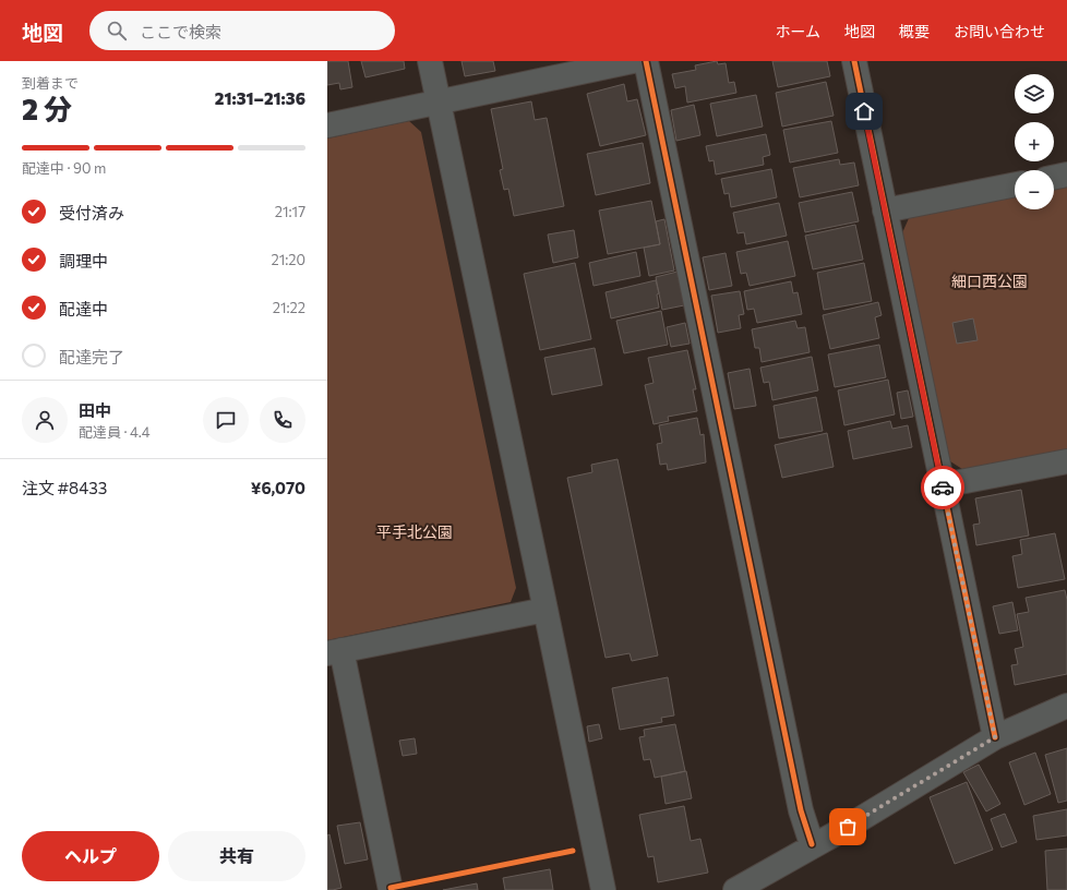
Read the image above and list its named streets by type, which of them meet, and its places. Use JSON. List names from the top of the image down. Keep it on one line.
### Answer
{"parks":["細口西公園","平手北公園"],"page":{"header":"地図","search":"ここで検索","nav":["ホーム","地図","概要","お問い合わせ"],"heading":["2 分","到着まで","21:31–21:36"],"panel":["田中","配達員 · 4.4","注文 #8433","¥6,070"],"map_buttons":["+","−"],"bar":"配達中 · 90 m","list":[["受付済み","21:17"],["調理中","21:20"],["配達中","21:22"],"配達完了"],"buttons":["ヘルプ","共有"]}}
